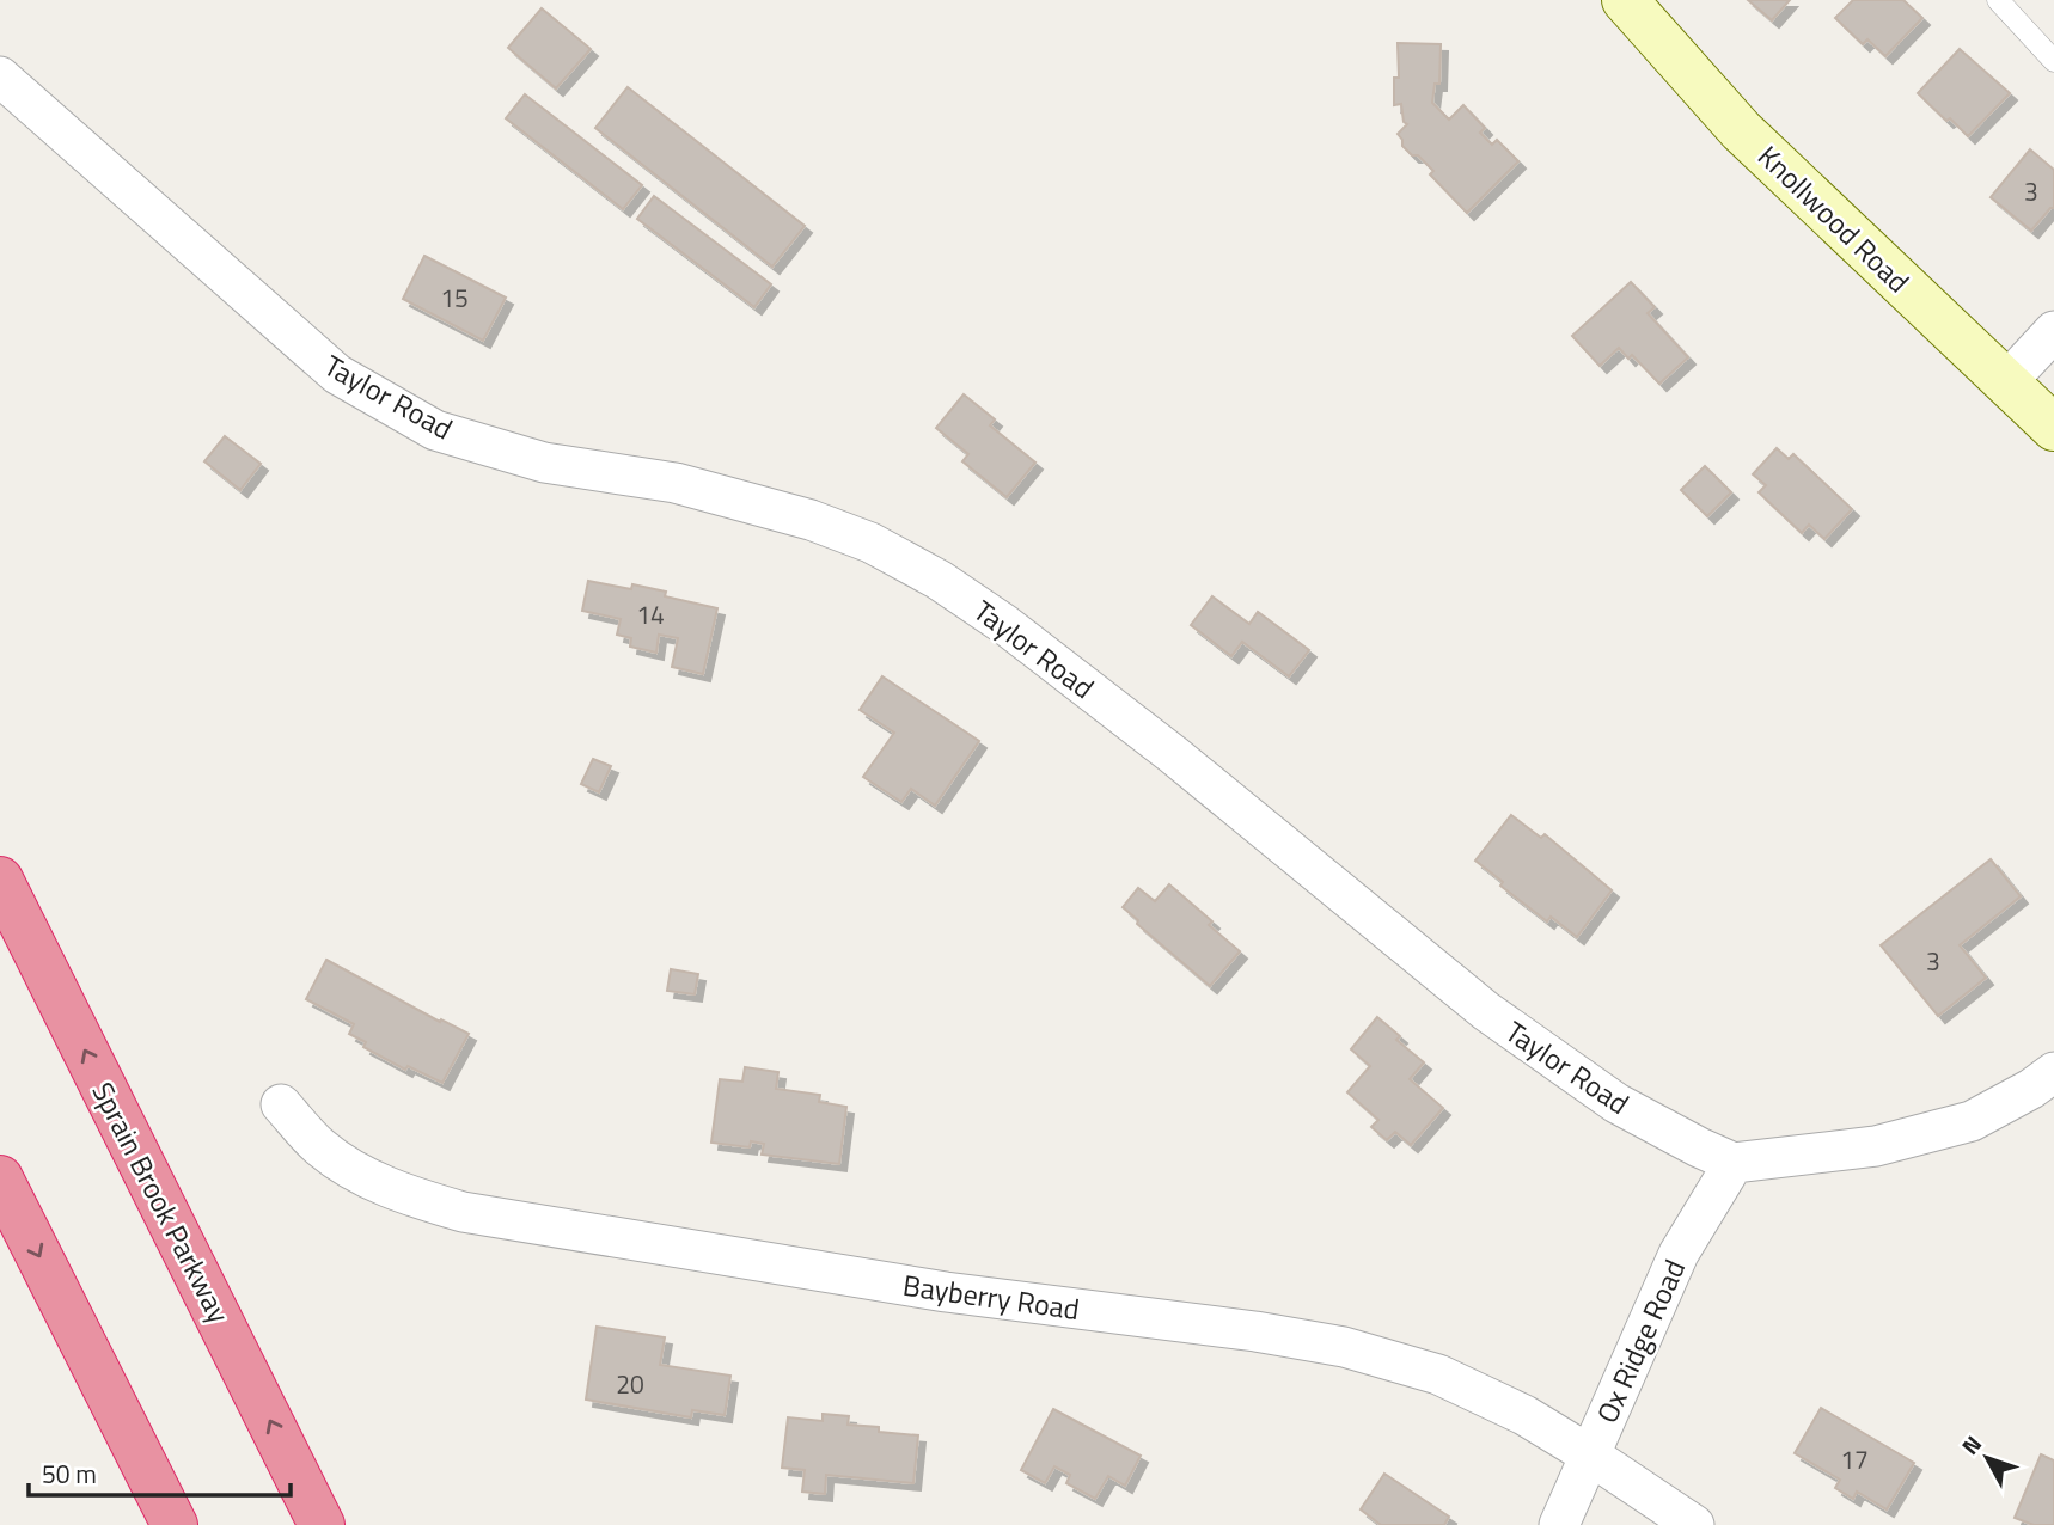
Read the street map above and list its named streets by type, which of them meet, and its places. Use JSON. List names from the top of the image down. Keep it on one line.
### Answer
{"streets":{"highway":["Sprain Brook Parkway"],"main road":["Knollwood Road"],"street":["Taylor Road","Bayberry Road","Ox Ridge Road"]},"crossings":[["Taylor Road","Ox Ridge Road"],["Bayberry Road","Ox Ridge Road"]],"house_numbers":["3","15","14","3","20","17"],"scale_bar":"50 m","north":"top left"}
